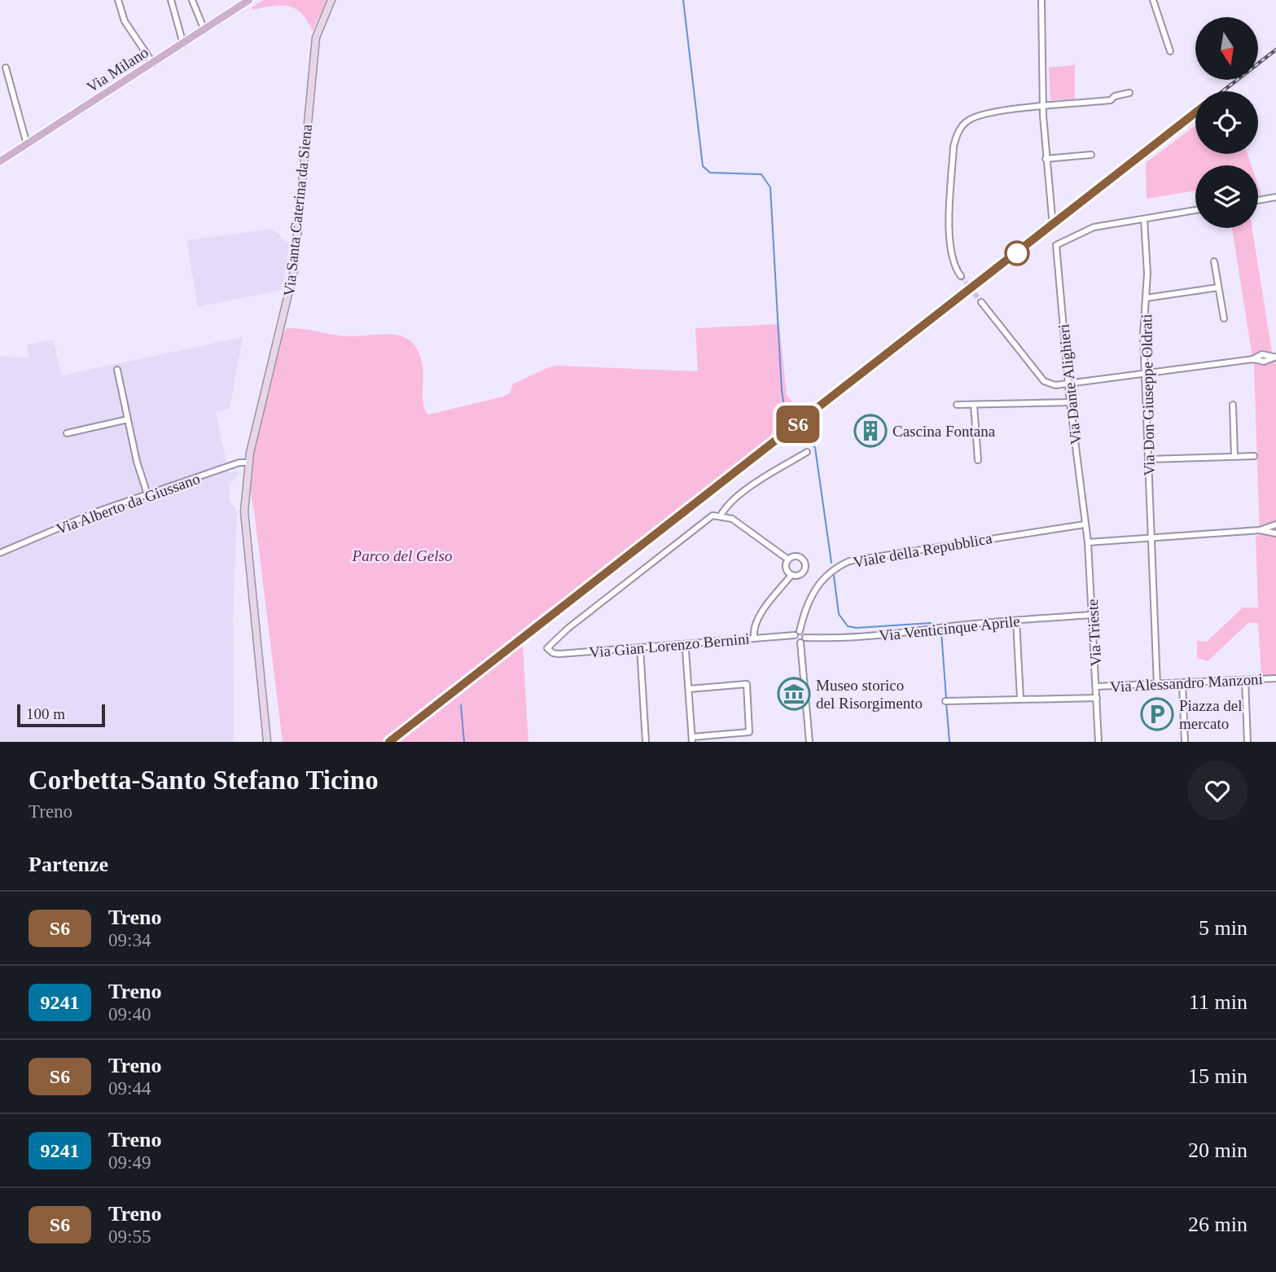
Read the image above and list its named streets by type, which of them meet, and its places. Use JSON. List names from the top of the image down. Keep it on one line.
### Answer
{"streets":{"main road":["Via Milano"],"street":["Via Santa Caterina da Siena","Via Dante Alighieri","Via Don Giuseppe Oldrati","Via Alberto da Giussano","Viale della Repubblica","Via Venticinque Aprile","Via Trieste","Via Gian Lorenzo Bernini","Via Alessandro Manzoni"]},"crossings":[["Via Santa Caterina da Siena","Via Alberto da Giussano"],["Via Dante Alighieri","Via Don Giuseppe Oldrati"],["Via Dante Alighieri","Viale della Repubblica"],["Via Dante Alighieri","Via Trieste"],["Via Don Giuseppe Oldrati","Via Alessandro Manzoni"],["Viale della Repubblica","Via Trieste"],["Via Venticinque Aprile","Via Trieste"],["Via Trieste","Via Alessandro Manzoni"]],"parks":["Parco del Gelso"],"places":{"building":["Cascina Fontana"],"museum":["Museo storico del Risorgimento"],"parking":["Piazza del mercato"]},"scale_bar":"100 m","north":"bottom","page":{"on_map":"S6","scale":"100 m","heading":[["Corbetta-Santo Stefano Ticino","Treno"],"Partenze"],"list":[{"mark":"S6","name":"Treno","note":"09:34","value":"5 min"},{"mark":"9241","name":"Treno","note":"09:40","value":"11 min"},{"mark":"S6","name":"Treno","note":"09:44","value":"15 min"},{"mark":"9241","name":"Treno","note":"09:49","value":"20 min"},{"mark":"S6","name":"Treno","note":"09:55","value":"26 min"}]}}
